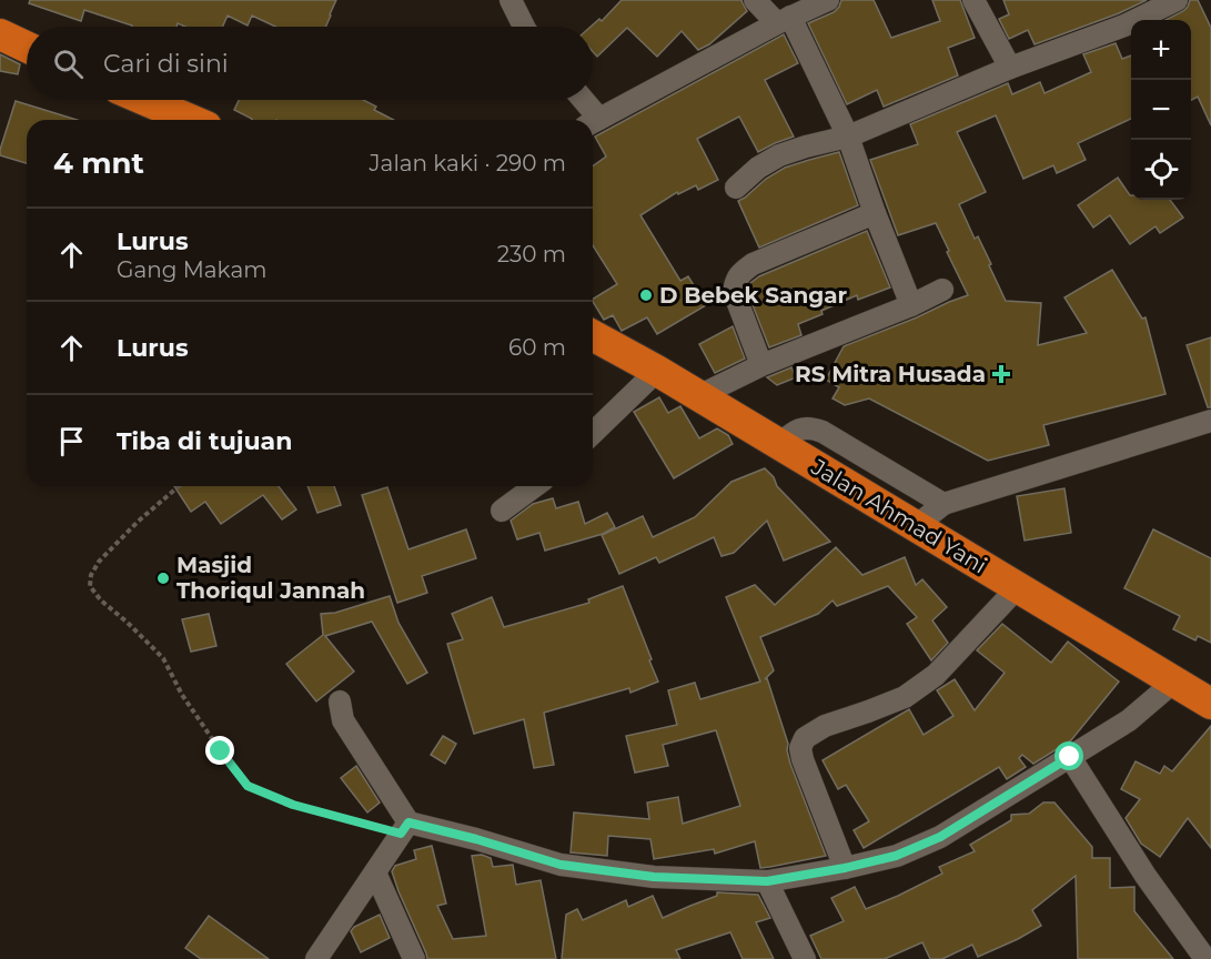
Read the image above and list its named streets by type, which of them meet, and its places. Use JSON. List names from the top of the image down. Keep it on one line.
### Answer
{"streets":{"highway":["Jalan Ahmad Yani"]},"places":{"other":["D Bebek Sangar","Masjid Thoriqul Jannah"],"health":["RS Mitra Husada"]},"page":{"map_buttons":["+","−"],"search":"Cari di sini","heading":["4 mnt","Jalan kaki · 290 m"],"list":[["Lurus","Gang Makam","230 m"],["Lurus","60 m"],"Tiba di tujuan"]}}
